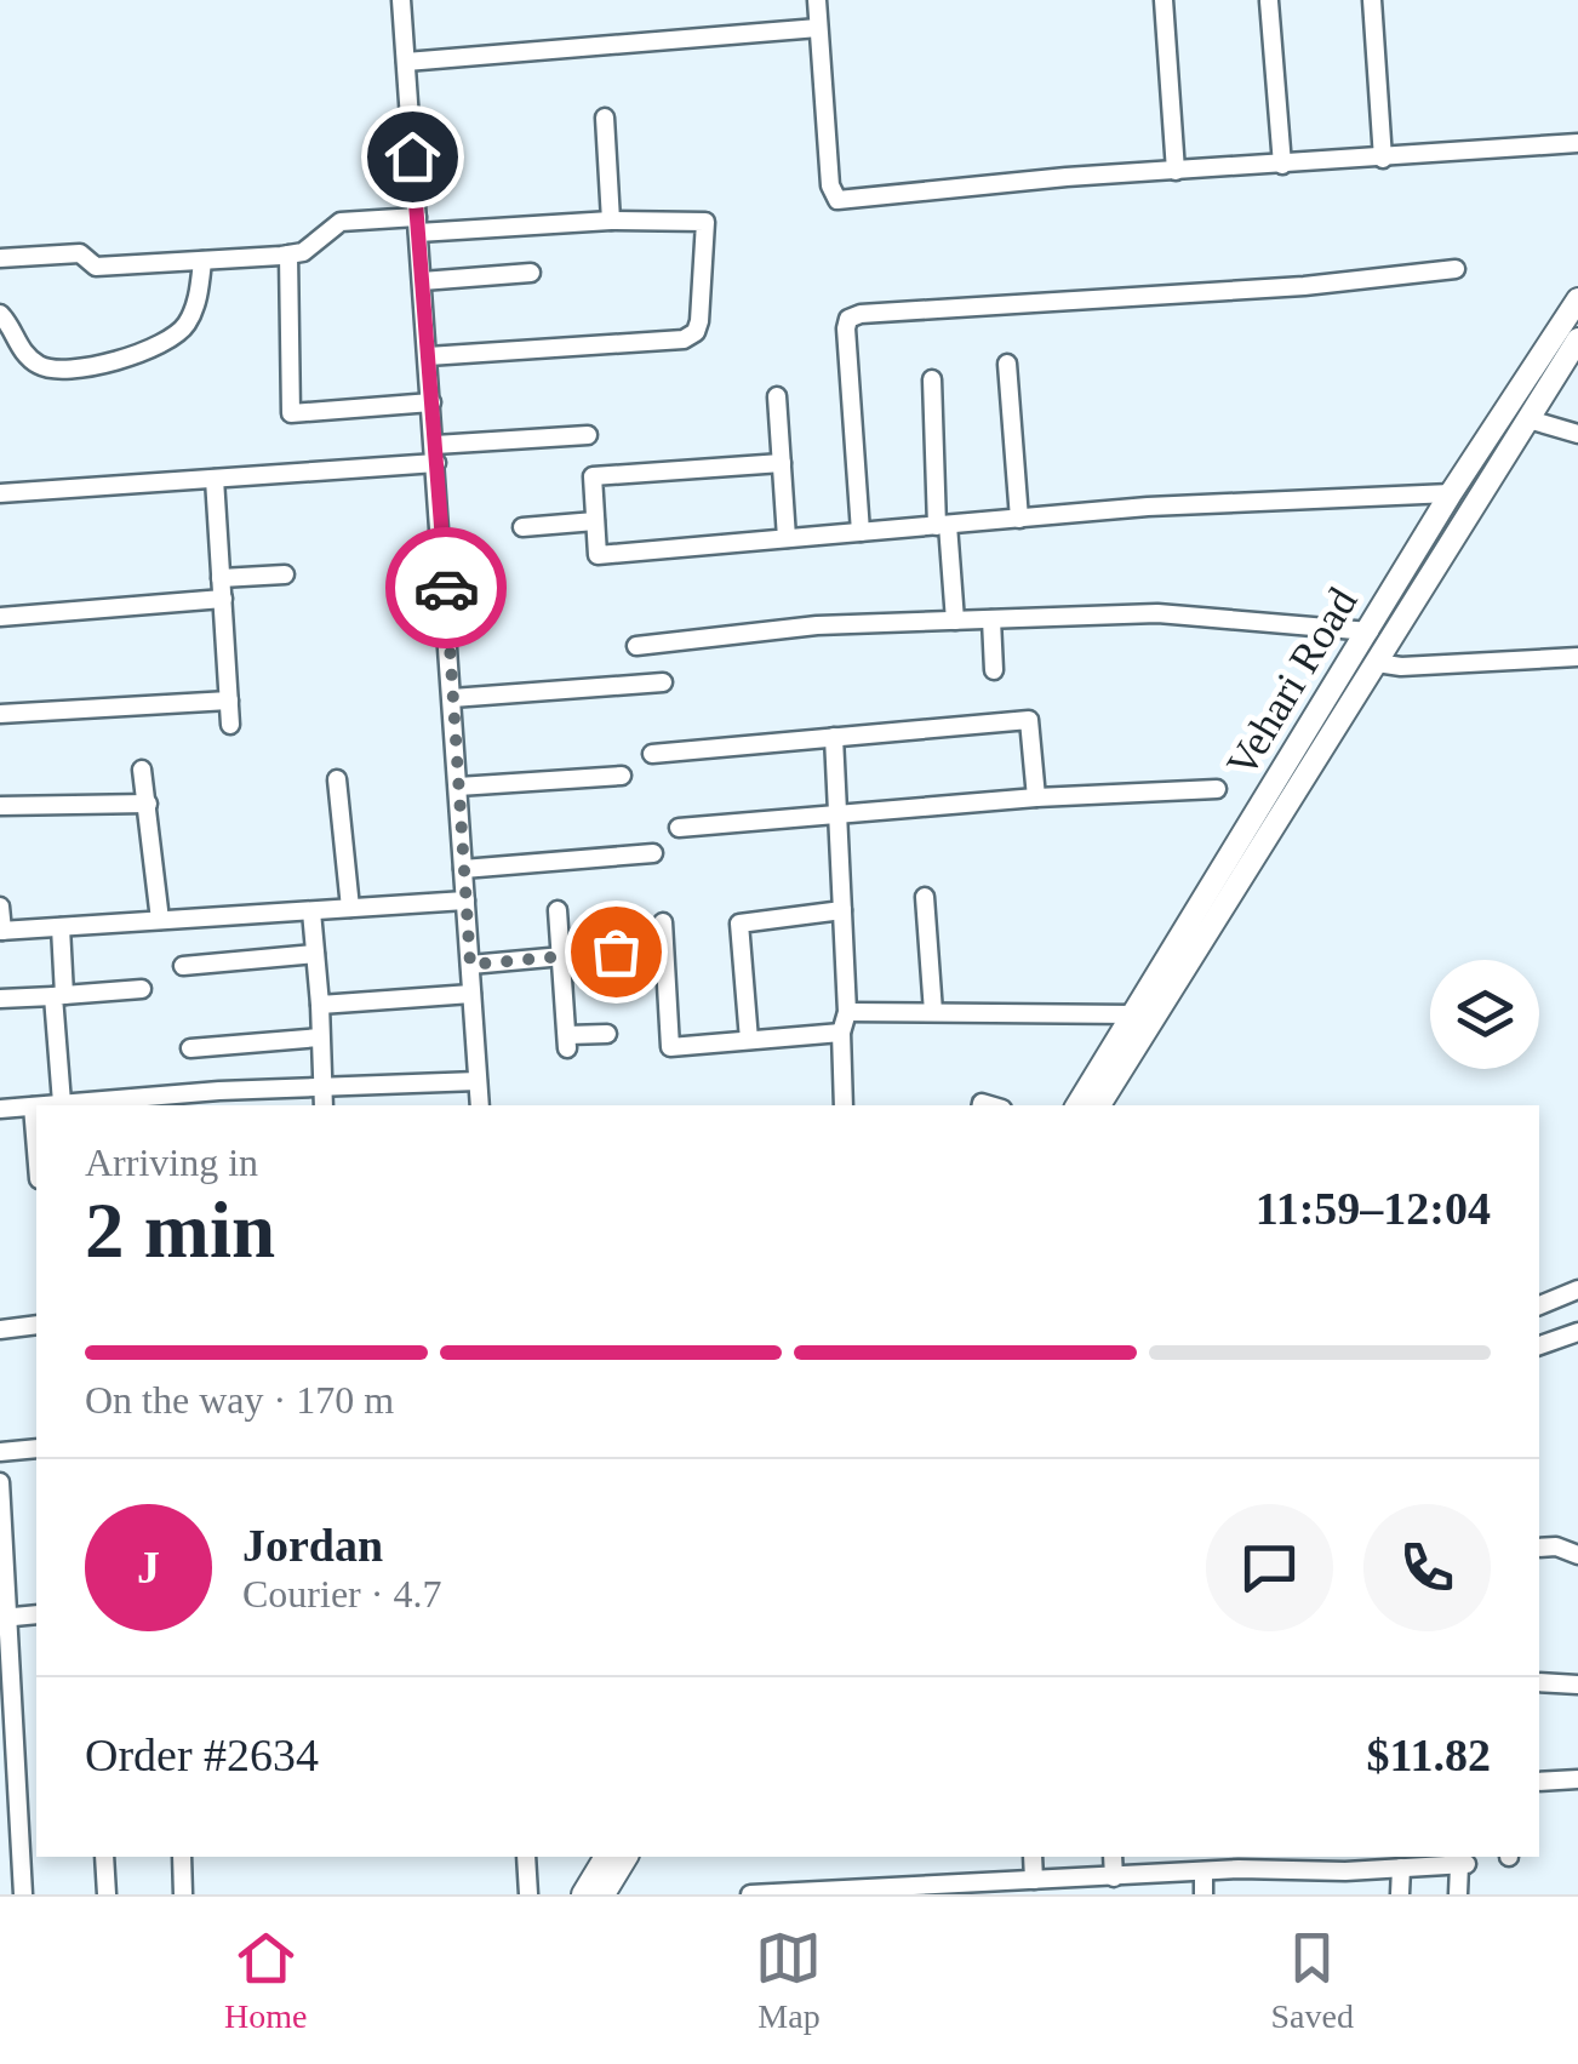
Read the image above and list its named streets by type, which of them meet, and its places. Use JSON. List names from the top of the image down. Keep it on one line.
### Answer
{"streets":{"main road":["Vehari Road"]},"page":{"heading":["2 min","Arriving in","11:59–12:04"],"panel":["Jordan","Courier · 4.7","Order #2634","$11.82"],"bar":"On the way · 170 m","round":"J","tabs":["Home","Map","Saved"]}}
